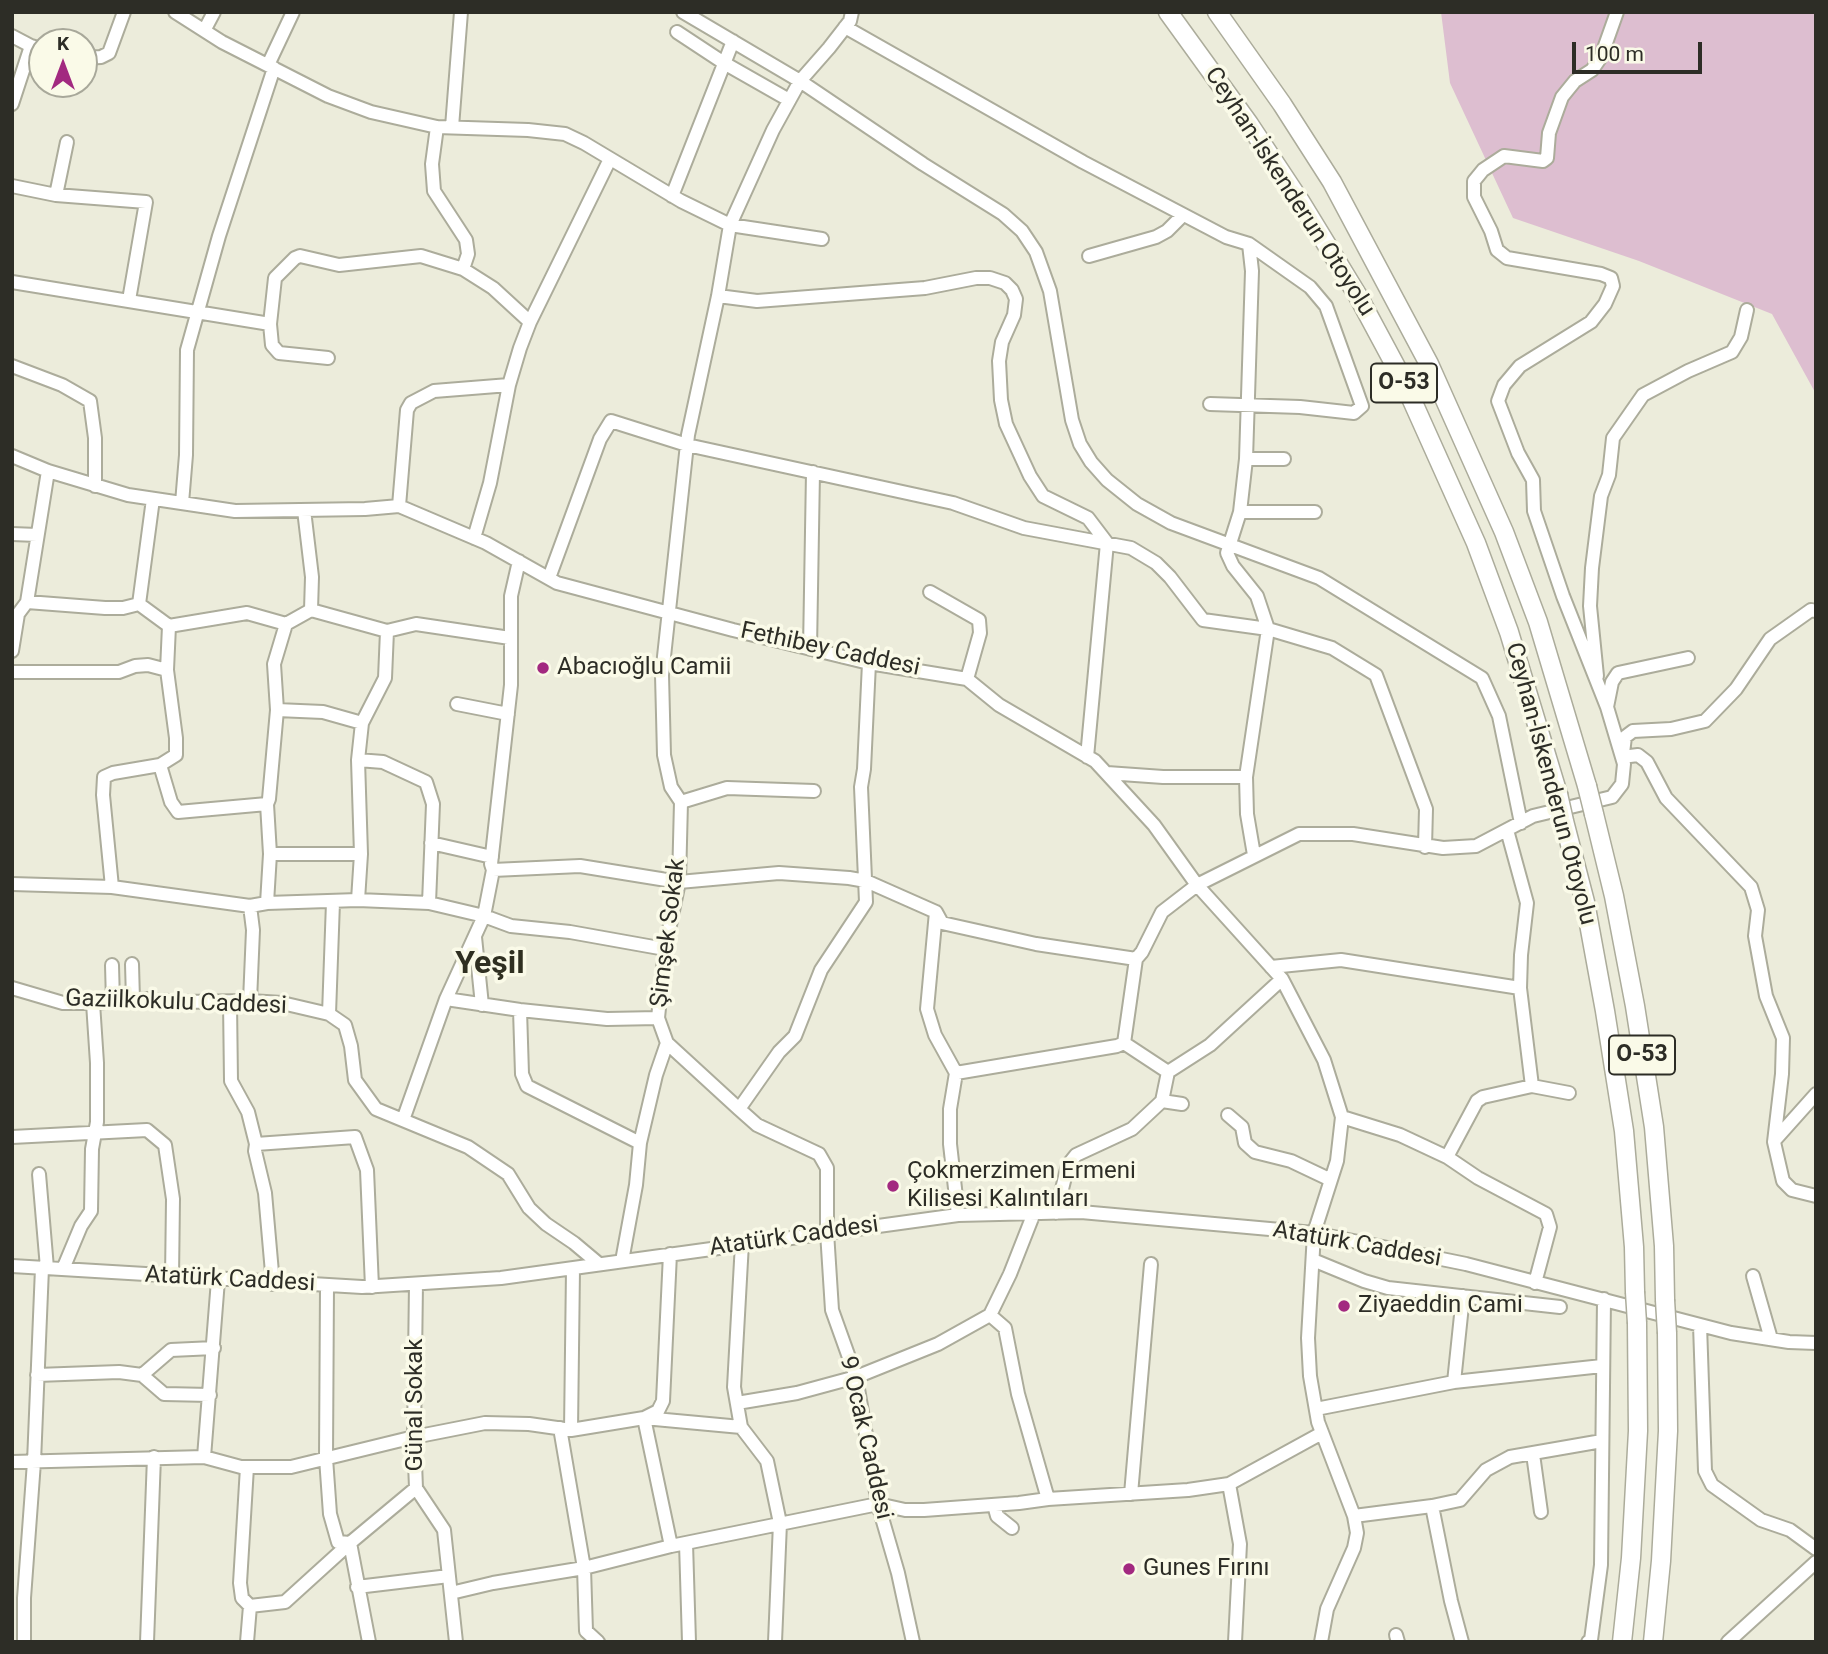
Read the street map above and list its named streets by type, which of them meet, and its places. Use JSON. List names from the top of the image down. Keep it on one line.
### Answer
{"streets":{"highway":["Ceyhan-İskenderun Otoyolu","O-53"],"street":["Fethibey Caddesi","Şimşek Sokak","Gaziilkokulu Caddesi","Atatürk Caddesi","Günal Sokak","9 Ocak Caddesi"]},"crossings":[["Fethibey Caddesi","Atatürk Caddesi"],["Şimşek Sokak","Atatürk Caddesi"],["Şimşek Sokak","9 Ocak Caddesi"],["Atatürk Caddesi","Günal Sokak"],["Atatürk Caddesi","9 Ocak Caddesi"]],"districts":["Yeşil"],"places":["Abacıoğlu Camii","Çokmerzimen Ermeni Kilisesi Kalıntıları","Ziyaeddin Cami","Gunes Fırını"],"scale_bar":"100 m","north":"top"}
